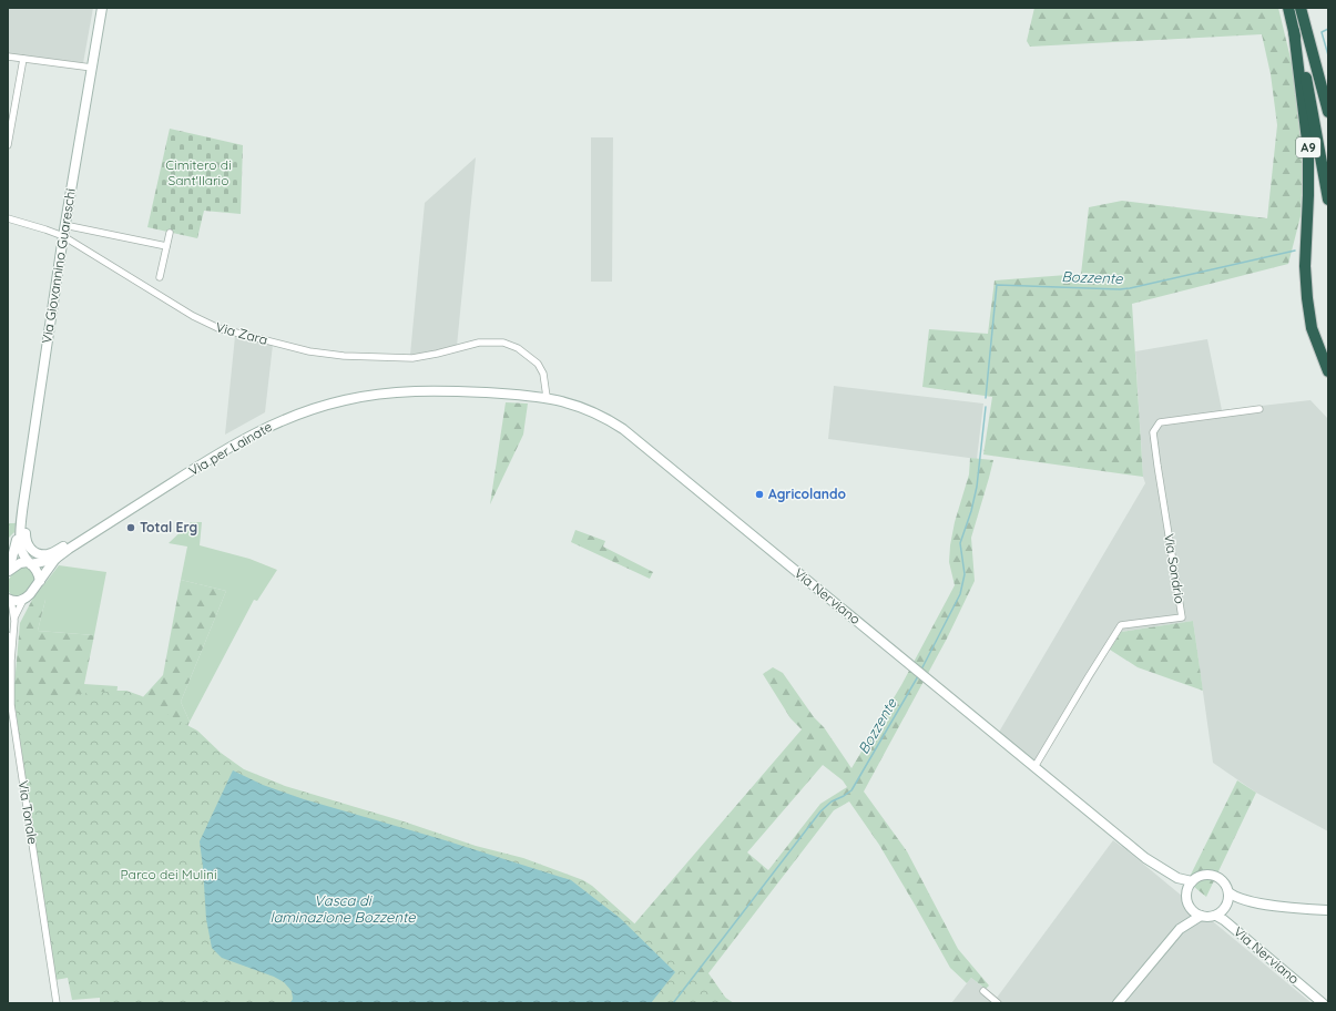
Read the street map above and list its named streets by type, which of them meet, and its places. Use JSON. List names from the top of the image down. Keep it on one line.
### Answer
{"streets":{"highway":["A9"],"street":["Via Giovannino Guareschi","Via Zara","Via per Lainate","Via Sondrio","Via Nerviano","Via Tonale"]},"crossings":[["Via Giovannino Guareschi","Via Zara"],["Via Zara","Via Nerviano"],["Via per Lainate","Via Nerviano"],["Via Sondrio","Via Nerviano"]],"water":["Bozzente","Vasca di laminazione Bozzente"],"parks":["Cimitero di Sant'Ilario","Parco dei Mulini"],"places":["Agricolando","Total Erg"]}
